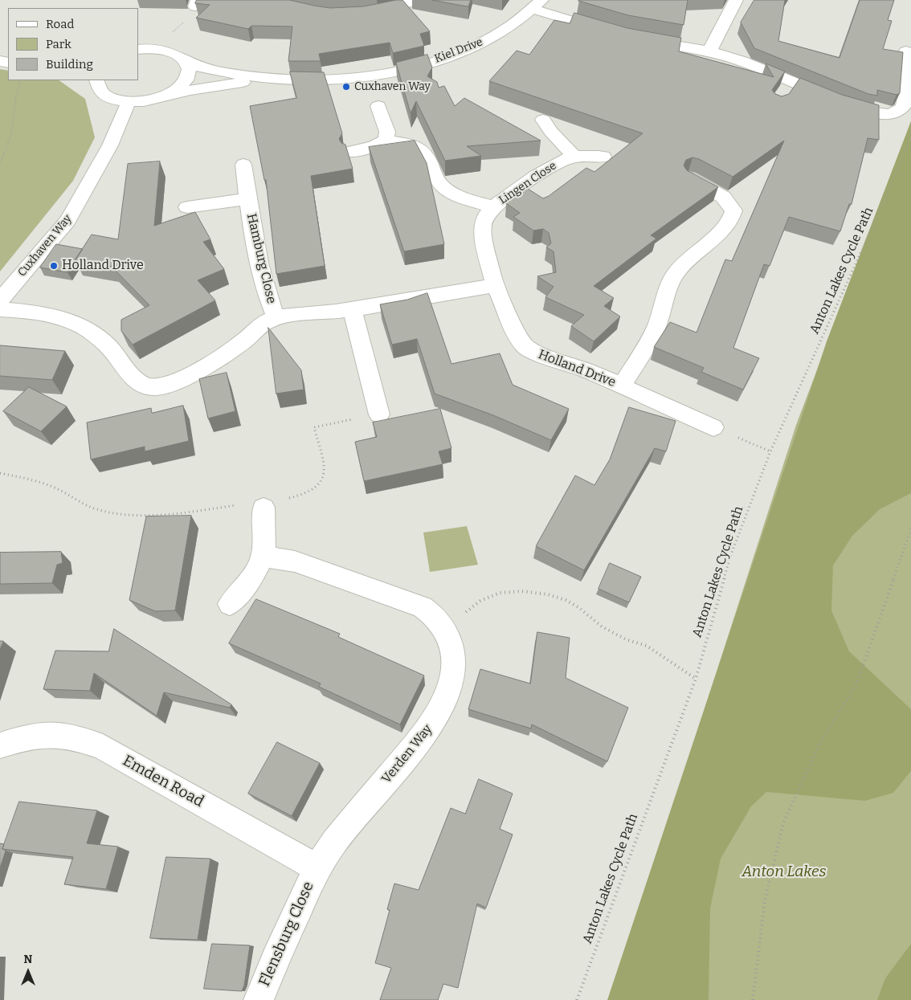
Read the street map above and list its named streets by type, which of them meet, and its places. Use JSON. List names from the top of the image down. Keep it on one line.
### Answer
{"streets":{"street":["Kiel Drive","Lingen Close","Cuxhaven Way","Hamburg Close","Holland Drive","Verden Way","Emden Road","Flensburg Close"],"path":["Anton Lakes Cycle Path"]},"crossings":[["Lingen Close","Holland Drive"],["Verden Way","Emden Road"],["Verden Way","Flensburg Close"],["Emden Road","Flensburg Close"]],"parks":["Anton Lakes"],"places":["Cuxhaven Way","Holland Drive"],"legend":["Road","Park","Building"],"north":"top"}
